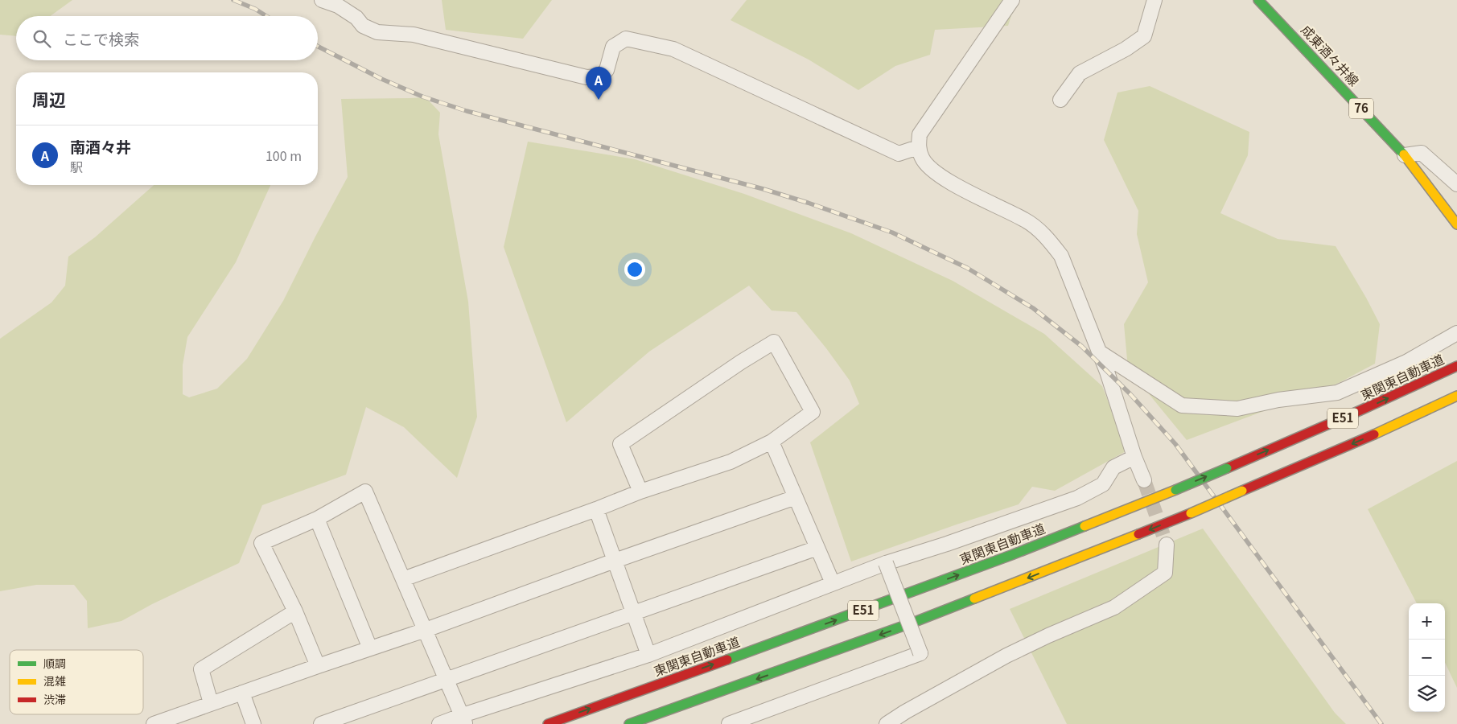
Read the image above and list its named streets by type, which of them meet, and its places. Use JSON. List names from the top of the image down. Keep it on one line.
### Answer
{"streets":{"main road":["成東酒々井線","76","東関東自動車道","E51"]},"legend":["順調","混雑","渋滞"],"page":{"search":"ここで検索","pins":"A","heading":"周辺","list":[{"mark":"A","name":"南酒々井","note":"駅","value":"100 m"}],"map_buttons":["+","−"]}}
